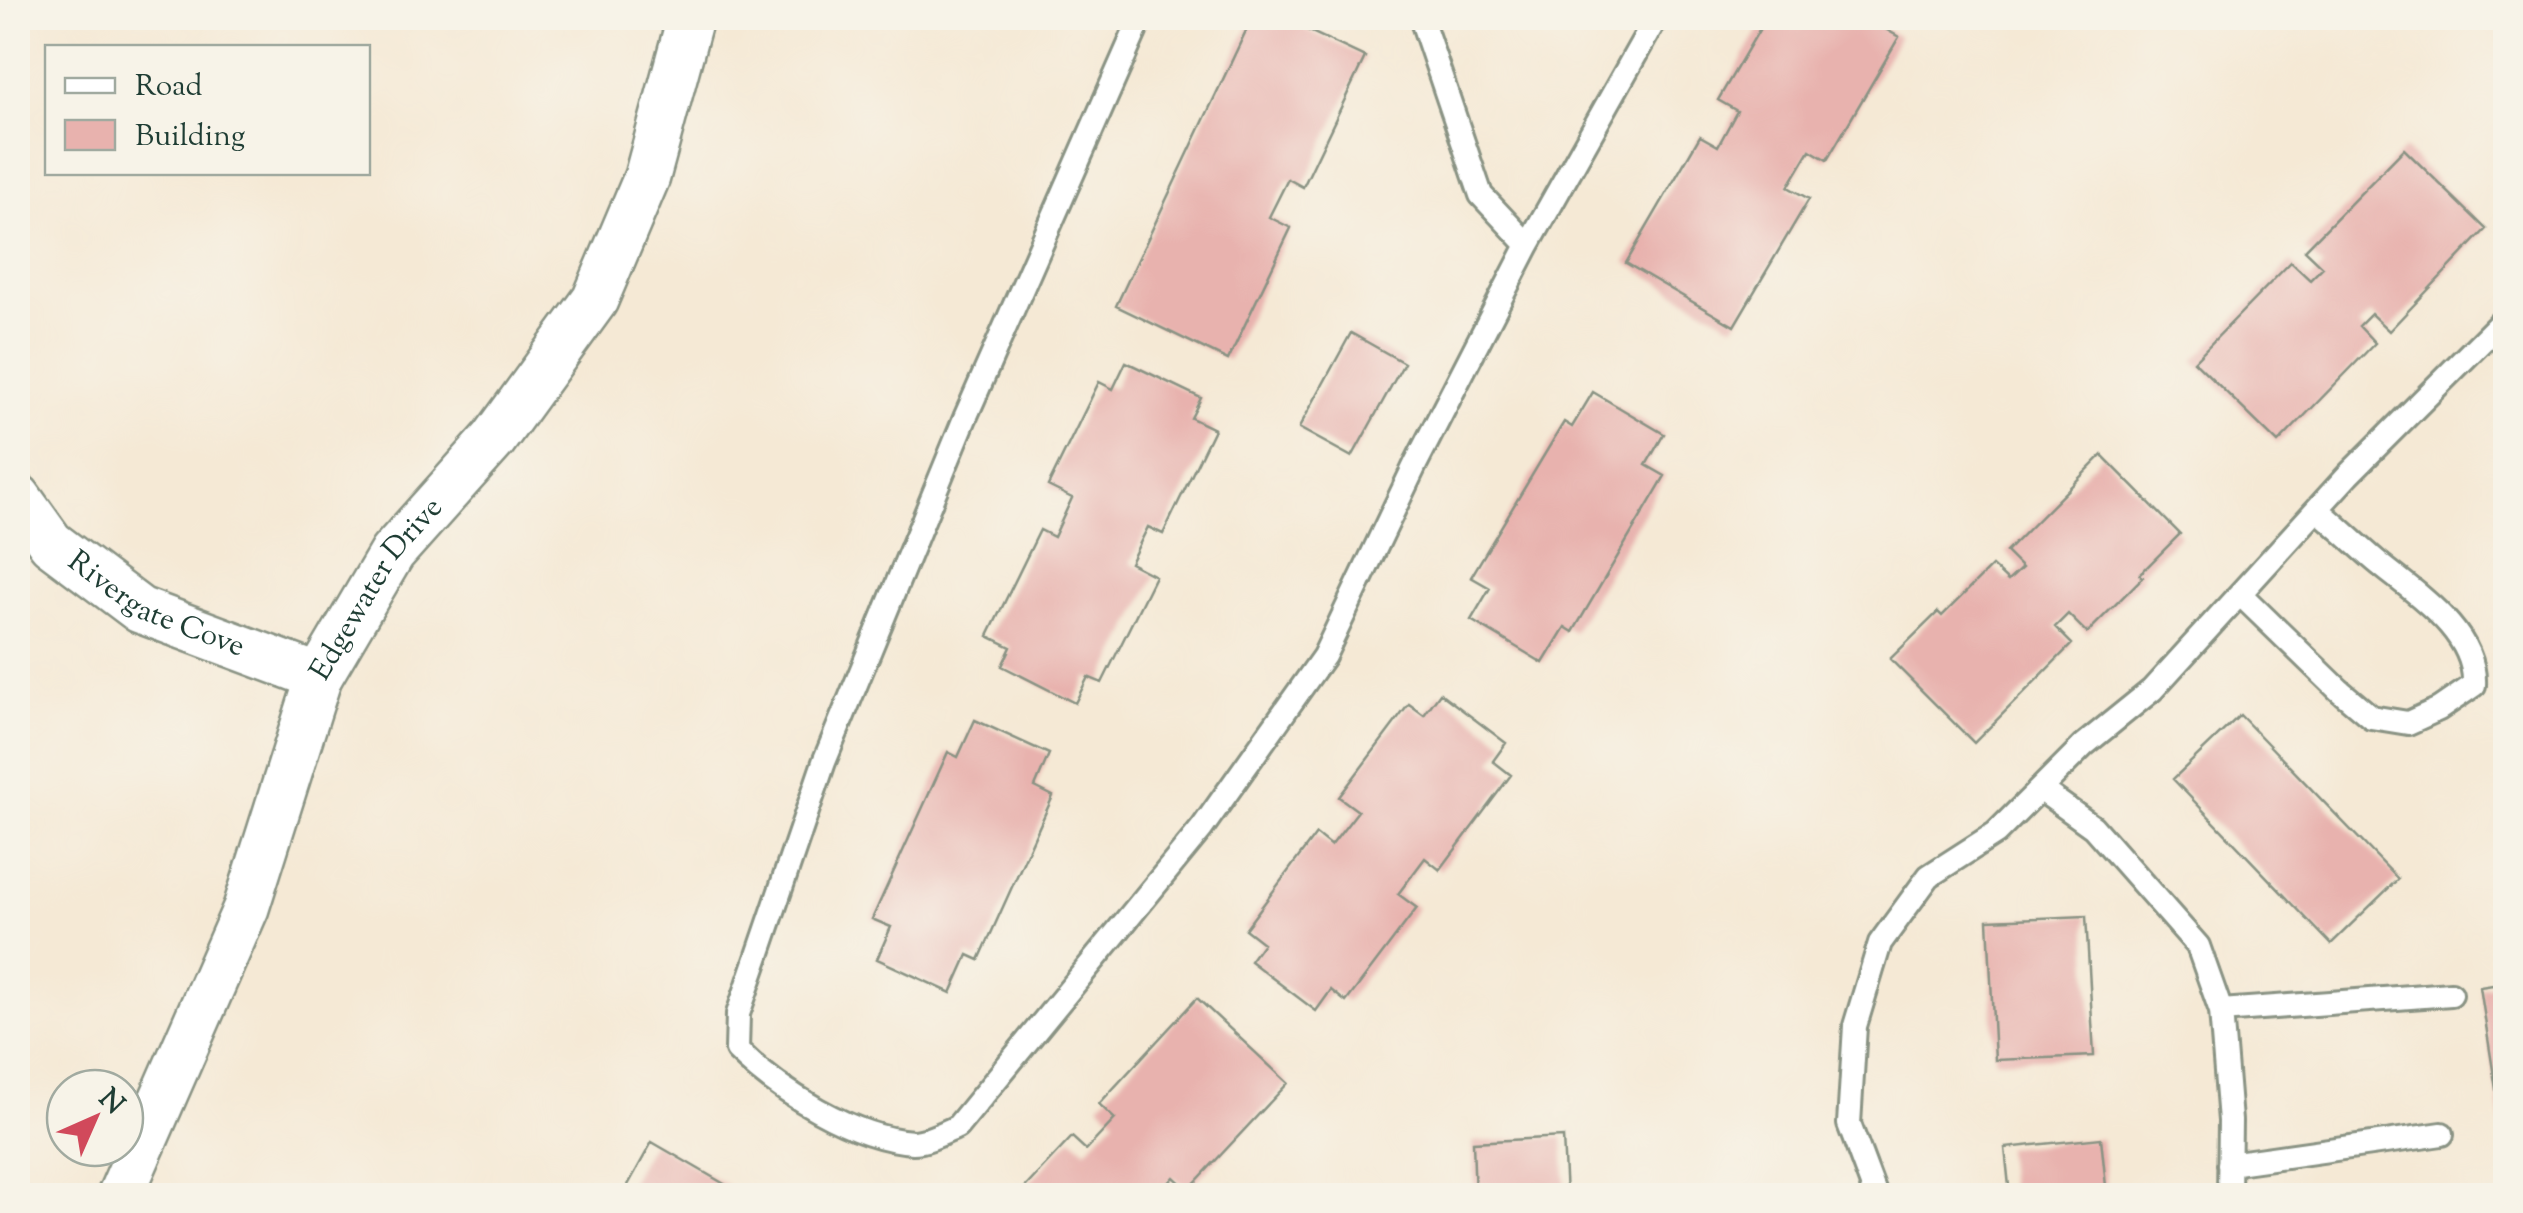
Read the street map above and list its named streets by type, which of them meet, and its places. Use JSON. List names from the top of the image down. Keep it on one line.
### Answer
{"streets":{"street":["Edgewater Drive","Rivergate Cove"]},"crossings":[["Edgewater Drive","Rivergate Cove"]],"legend":["Road","Building"],"north":"top right"}
